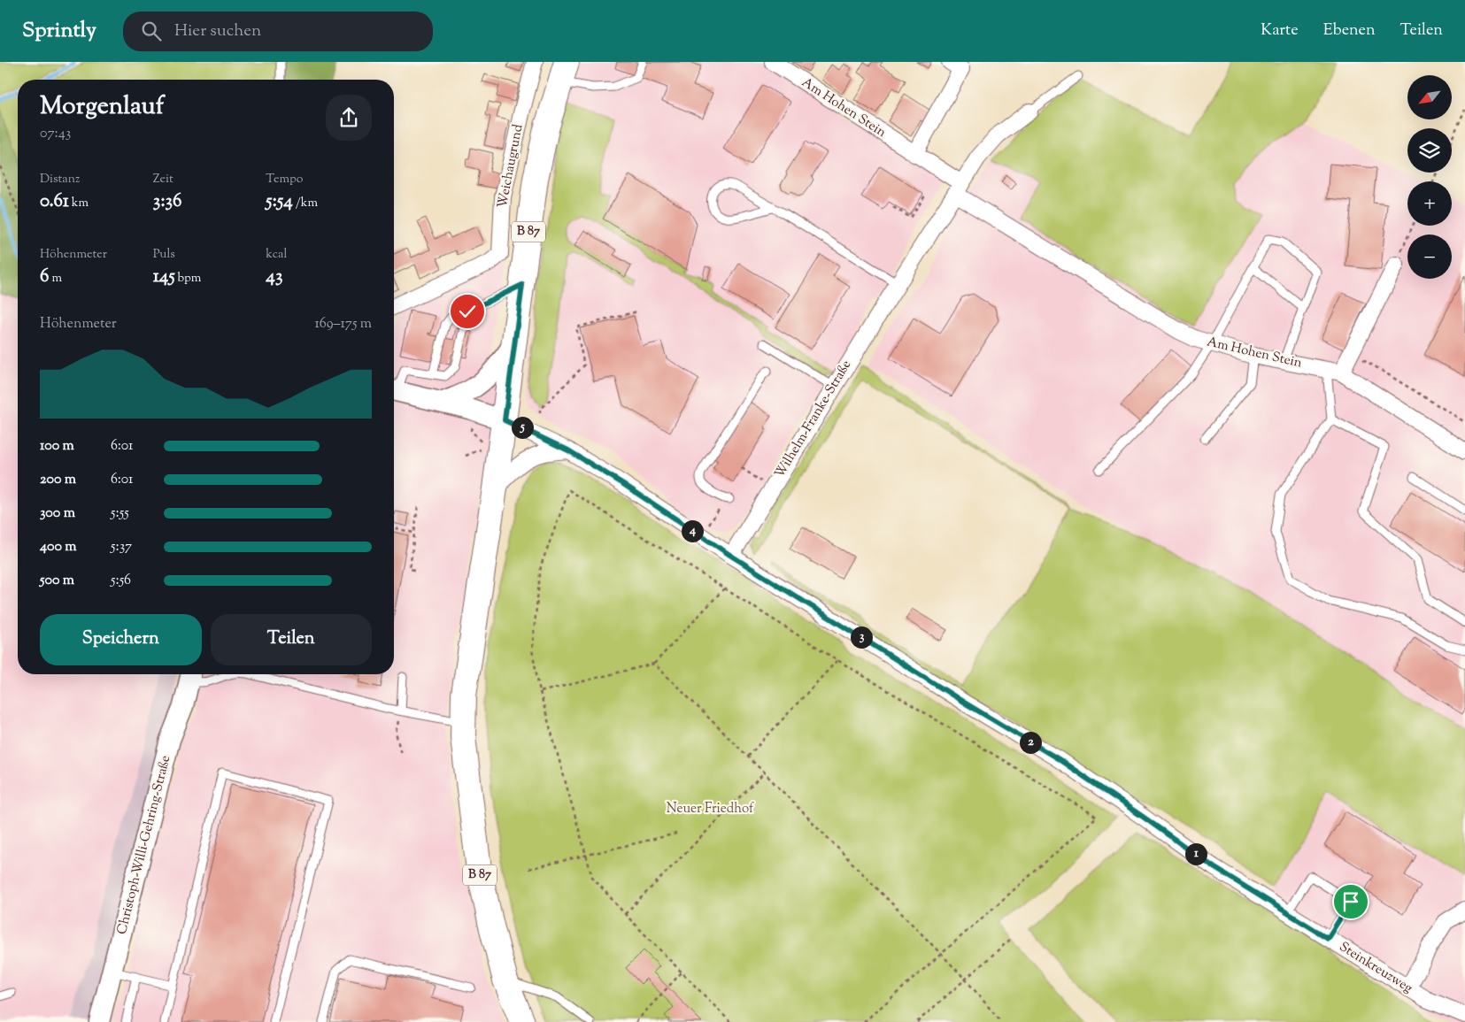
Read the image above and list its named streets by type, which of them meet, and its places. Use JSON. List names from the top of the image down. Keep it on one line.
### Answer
{"streets":{"main road":["B 87"],"street":["Am Hohen Stein","Weichaugrund","Wilhelm-Franke-Straße","Christoph-Willi-Gehring-Straße","Steinkreuzweg"]},"crossings":[["Am Hohen Stein","Wilhelm-Franke-Straße"],["B 87","Steinkreuzweg"],["Wilhelm-Franke-Straße","Steinkreuzweg"]],"parks":["Neuer Friedhof"],"north":"bottom left","page":{"header":"Sprintly","search":"Hier suchen","nav":["Karte","Ebenen","Teilen"],"map_buttons":["+","−"],"heading":["Morgenlauf","07:43"],"stats":[["Distanz","0.61 km"],["Zeit","3:36"],["Tempo","5:54 /km"],["Höhenmeter","6 m"],["Puls","145 bpm"],["kcal","43"]],"chart":["Höhenmeter","169–175 m"],"pins":["5","4","3","2","1"],"list":[{"name":"100 m","note":"6:01"},{"name":"200 m","note":"6:01"},{"name":"300 m","note":"5:55"},{"name":"400 m","note":"5:37"},{"name":"500 m","note":"5:56"}],"buttons":["Speichern","Teilen"]}}
